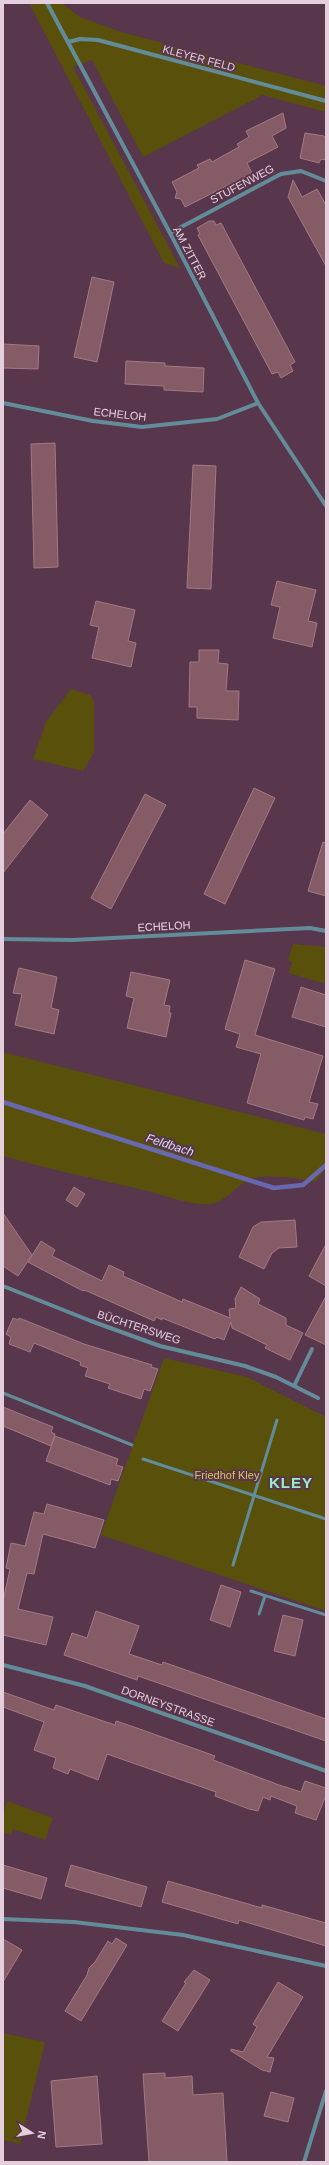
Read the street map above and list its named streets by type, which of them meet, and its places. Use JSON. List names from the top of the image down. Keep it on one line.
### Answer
{"streets":{"street":["KLEYER FELD","STUFENWEG","AM ZITTER","ECHELOH","BÜCHTERSWEG","DORNEYSTRASSE"]},"crossings":[["KLEYER FELD","AM ZITTER"],["STUFENWEG","AM ZITTER"],["AM ZITTER","ECHELOH"]],"districts":["KLEY"],"water":["Feldbach"],"parks":["Friedhof Kley"],"north":"right"}
